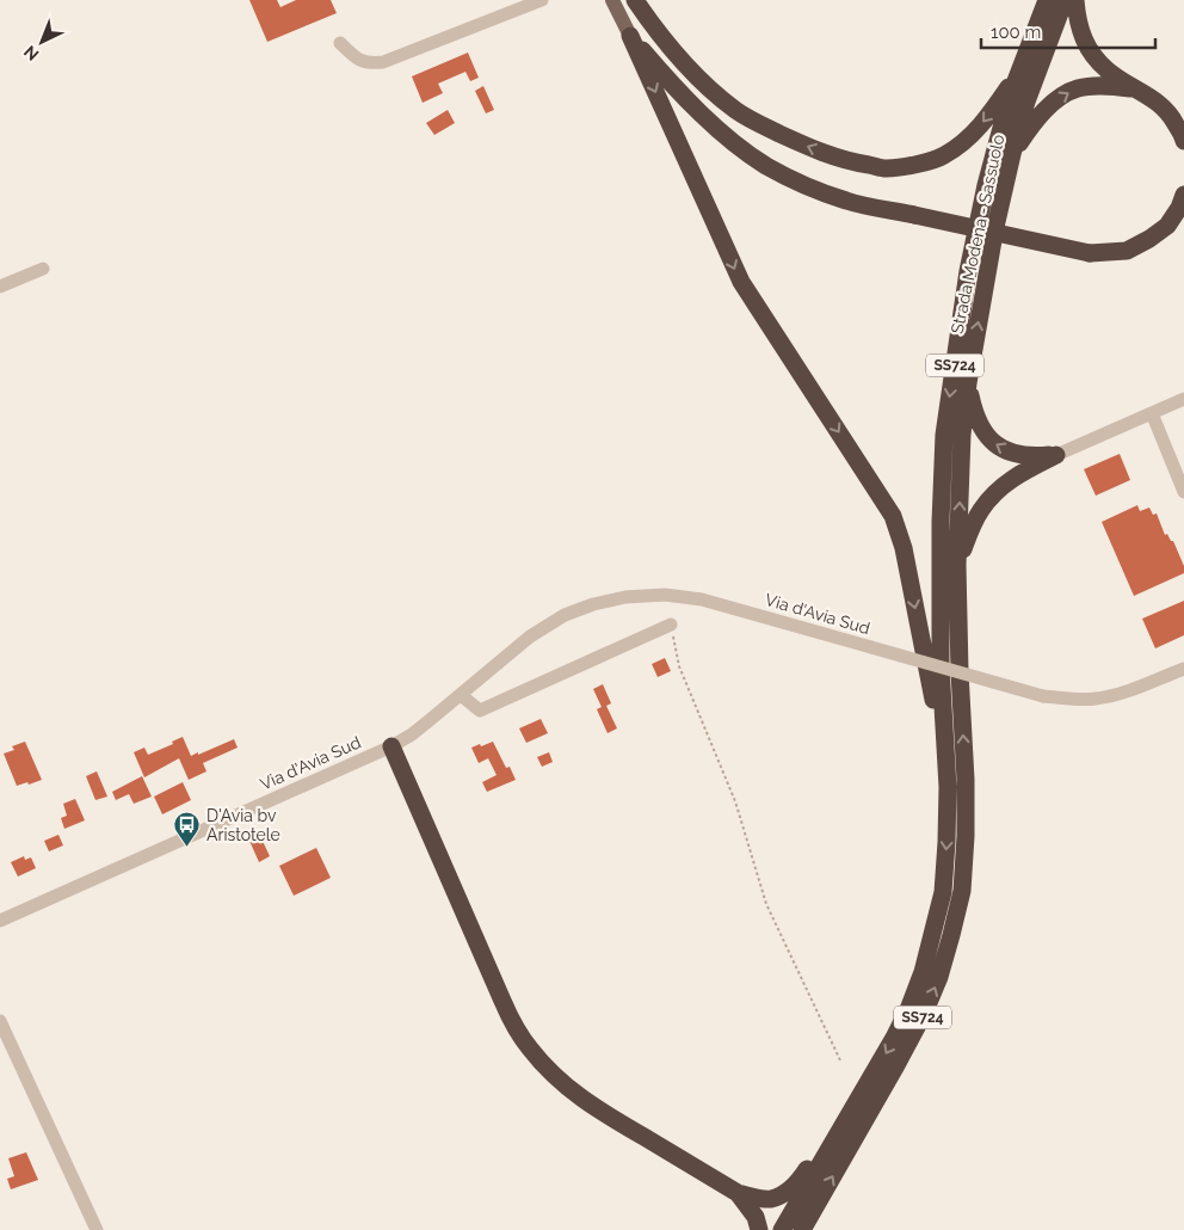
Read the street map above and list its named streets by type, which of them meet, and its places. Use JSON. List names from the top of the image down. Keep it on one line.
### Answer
{"streets":{"highway":["Strada Modena - Sassuolo","SS724"],"street":["Via d'Avia Sud"]},"crossings":[["Strada Modena - Sassuolo","SS724"]],"places":{"bus stop":["D'Avia bv Aristotele"]},"scale_bar":"100 m","north":"bottom left"}
